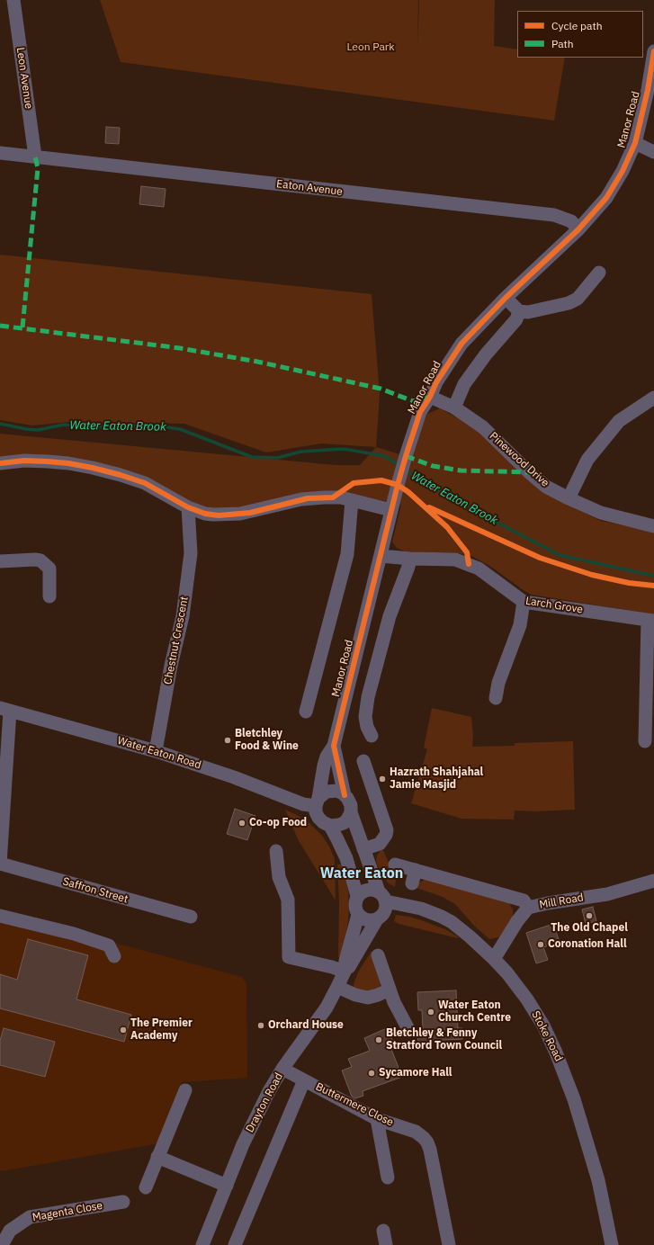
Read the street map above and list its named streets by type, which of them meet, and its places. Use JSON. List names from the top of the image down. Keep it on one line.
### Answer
{"streets":{"street":["Leon Avenue","Manor Road","Eaton Avenue","Pinewood Drive","Larch Grove","Chestnut Crescent","Water Eaton Road","Saffron Street","Mill Road","Stoke Road","Drayton Road","Buttermere Close","Magenta Close"]},"crossings":[["Leon Avenue","Eaton Avenue"],["Manor Road","Eaton Avenue"],["Manor Road","Pinewood Drive"],["Manor Road","Larch Grove"],["Manor Road","Water Eaton Road"],["Chestnut Crescent","Water Eaton Road"],["Water Eaton Road","Saffron Street"],["Mill Road","Stoke Road"],["Stoke Road","Drayton Road"],["Drayton Road","Buttermere Close"]],"districts":["Water Eaton"],"water":["Water Eaton Brook"],"parks":["Leon Park"],"places":["Bletchley Food & Wine","Hazrath Shahjahal Jamie Masjid","Co-op Food","The Old Chapel","Coronation Hall","Water Eaton Church Centre","Orchard House","The Premier Academy","Bletchley & Fenny Stratford Town Council","Sycamore Hall"],"legend":["Cycle path","Path"]}
